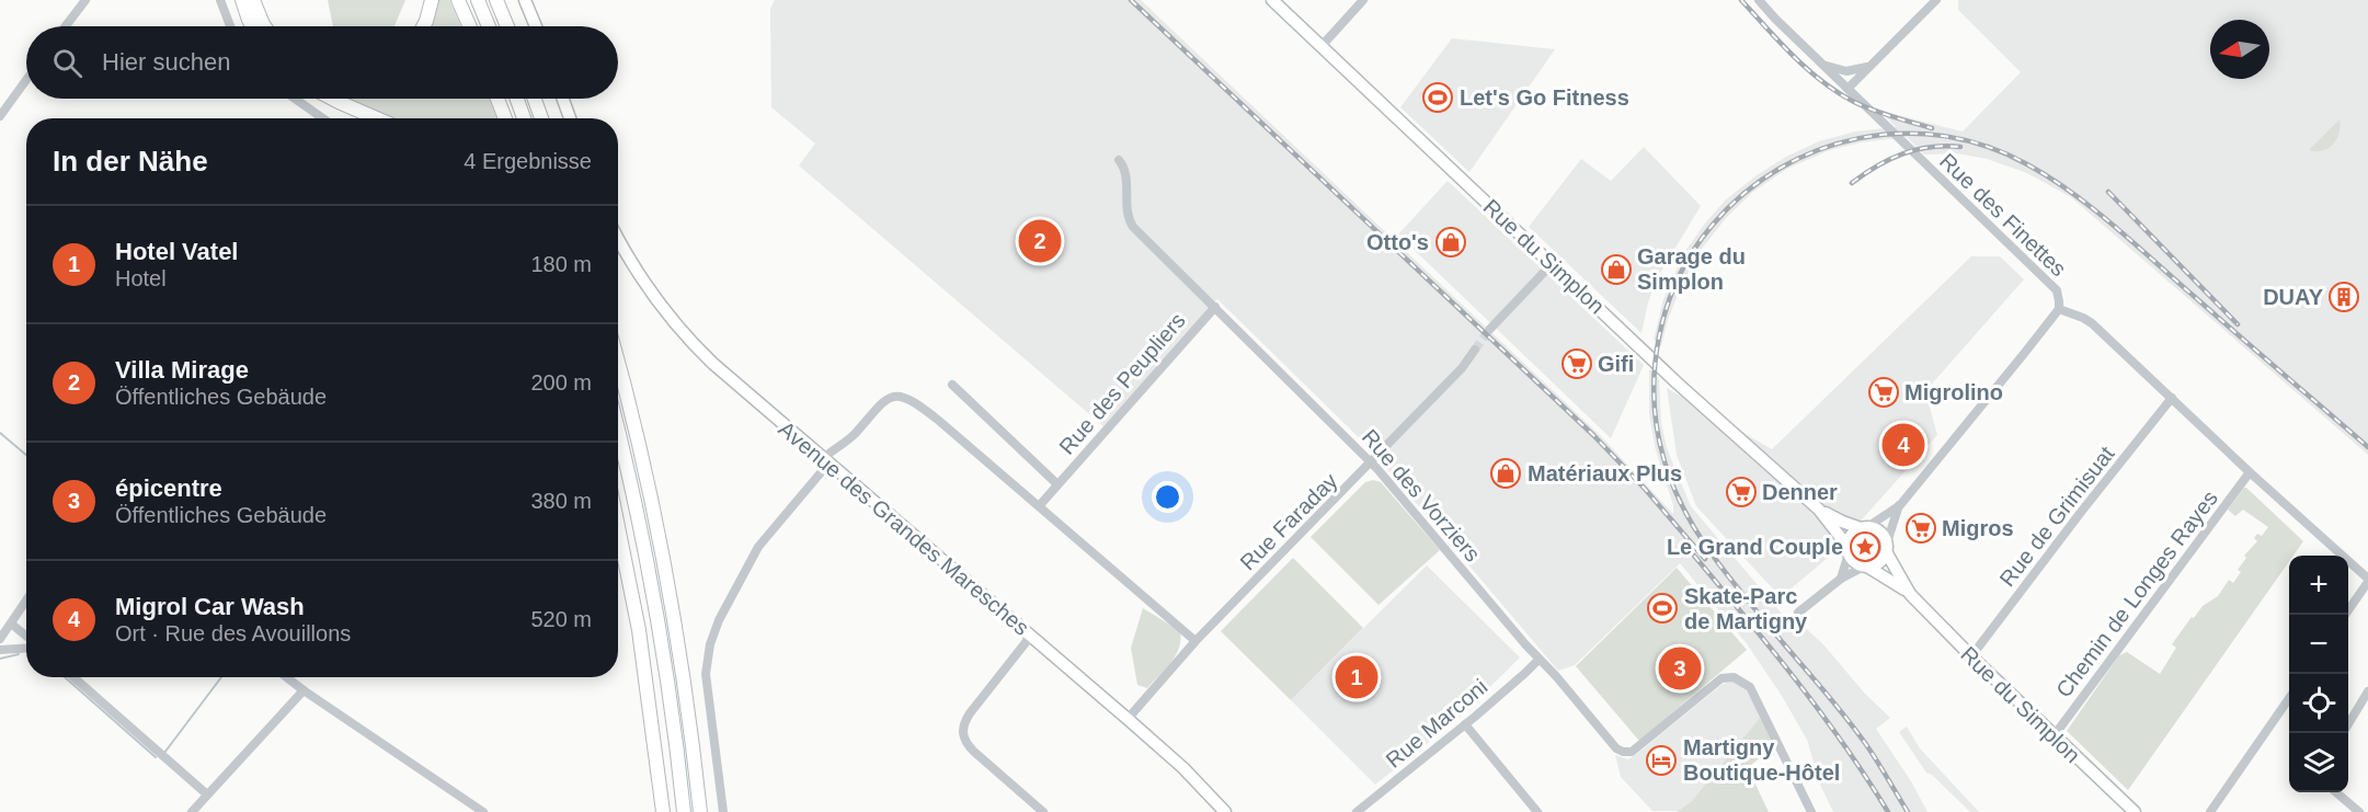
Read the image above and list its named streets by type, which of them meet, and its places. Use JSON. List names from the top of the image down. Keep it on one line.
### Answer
{"streets":{"main road":["Rue du Simplon","Avenue des Grandes Maresches"],"street":["Rue des Finettes","Rue des Peupliers","Rue des Vorziers","Rue de Grimisuat","Rue Faraday","Chemin de Longes Rayes","Rue Marconi"]},"crossings":[["Rue des Finettes","Rue de Grimisuat"],["Rue des Finettes","Chemin de Longes Rayes"],["Rue du Simplon","Rue de Grimisuat"],["Rue du Simplon","Chemin de Longes Rayes"],["Rue des Peupliers","Rue des Vorziers"],["Rue des Vorziers","Rue Faraday"],["Rue des Vorziers","Rue Marconi"],["Rue Faraday","Avenue des Grandes Maresches"]],"places":{"sports":["Let's Go Fitness","Skate-Parc de Martigny"],"shop":["Otto's","Garage du Simplon","Matériaux Plus"],"building":["DUAY"],"supermarket":["Gifi","Migrolino","Denner","Migros"],"place":["Le Grand Couple"],"hotel":["Martigny Boutique-Hôtel"]},"north":"left","page":{"search":"Hier suchen","heading":["In der Nähe","4 Ergebnisse"],"list":[{"mark":"1","name":"Hotel Vatel","note":"Hotel","value":"180 m"},{"mark":"2","name":"Villa Mirage","note":"Öffentliches Gebäude","value":"200 m"},{"mark":"3","name":"épicentre","note":"Öffentliches Gebäude","value":"380 m"},{"mark":"4","name":"Migrol Car Wash","note":"Ort · Rue des Avouillons","value":"520 m"}],"pins":["2","4","3","1"],"map_buttons":["+","−"]}}
